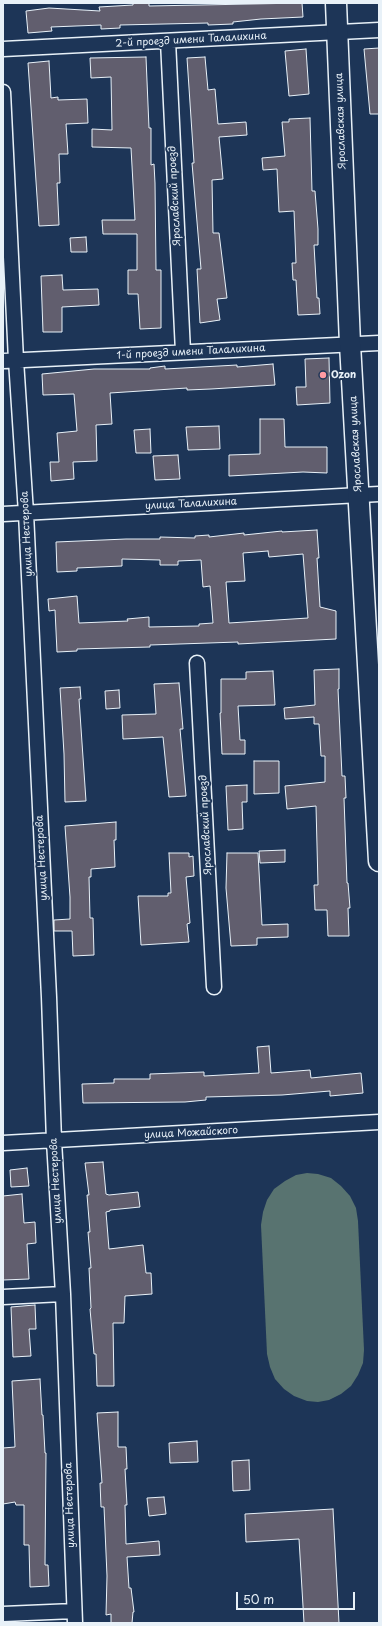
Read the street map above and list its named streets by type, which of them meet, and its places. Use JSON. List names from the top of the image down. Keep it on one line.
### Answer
{"streets":{"street":["2-й проезд имени Талалихина","Ярославская улица","Ярославский проезд","1-й проезд имени Талалихина","улица Талалихина","улица Нестерова","улица Можайского"]},"crossings":[["2-й проезд имени Талалихина","Ярославская улица"],["2-й проезд имени Талалихина","Ярославский проезд"],["Ярославская улица","1-й проезд имени Талалихина"],["Ярославская улица","улица Талалихина"],["Ярославский проезд","1-й проезд имени Талалихина"],["1-й проезд имени Талалихина","улица Нестерова"],["улица Талалихина","улица Нестерова"],["улица Нестерова","улица Можайского"]],"places":["Ozon"],"scale_bar":"50 m"}
